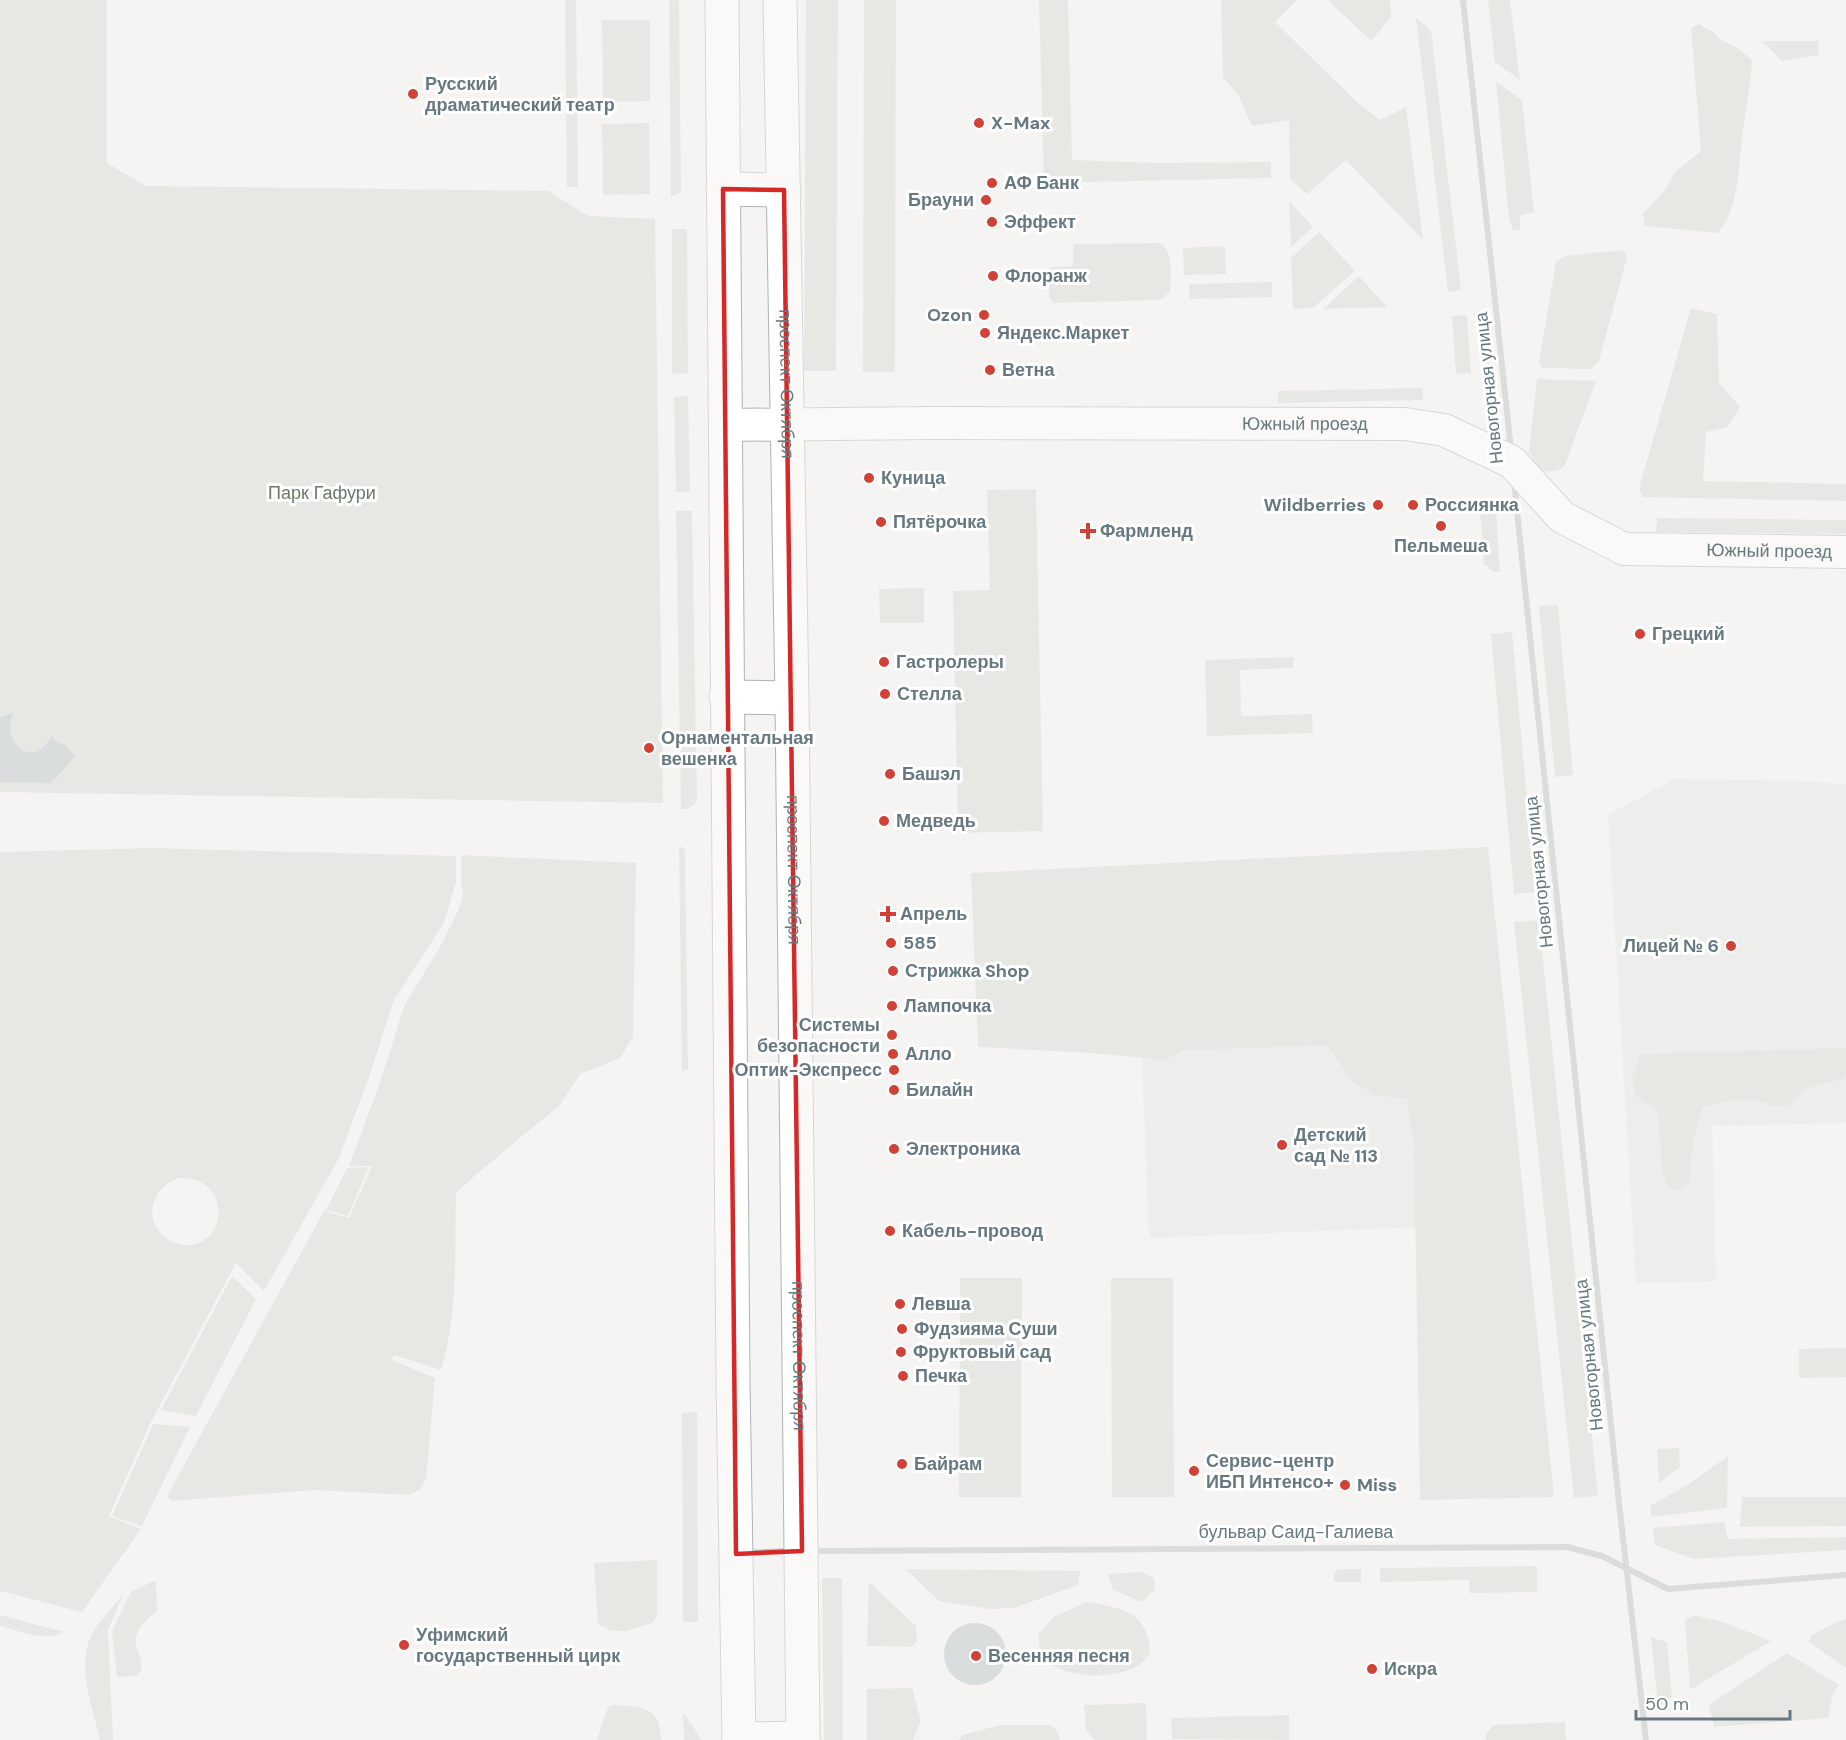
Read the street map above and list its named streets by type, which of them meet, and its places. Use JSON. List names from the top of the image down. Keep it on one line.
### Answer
{"streets":{"main road":["проспект Октября"],"street":["Новогорная улица","Южный проезд","бульвар Саид-Галиева"]},"crossings":[["проспект Октября","Южный проезд"],["проспект Октября","бульвар Саид-Галиева"],["Новогорная улица","Южный проезд"],["Новогорная улица","бульвар Саид-Галиева"]],"parks":["Парк Гафури"],"places":{"other":["Русский драматический театр","X-Max","АФ Банк","Брауни","Эффект","Флоранж","Ozon","Яндекс.Маркет","Ветна","Куница","Wildberries","Россиянка","Пятёрочка","Пельмеша","Грецкий","Гастролеры","Стелла","Орнаментальная вешенка","Башэл","Медведь","585","Лицей № 6","Стрижка Shop","Лампочка","Системы безопасности","Алло","Оптик-Экспресс","Билайн","Детский сад № 113","Электроника","Кабель-провод","Левша","Фудзияма Суши","Фруктовый сад","Печка","Байрам","Сервис-центр ИБП Интенсо+","Miss","Уфимский государственный цирк","Весенняя песня","Искра"],"health":["Фармленд","Апрель"]},"scale_bar":"50 m"}
